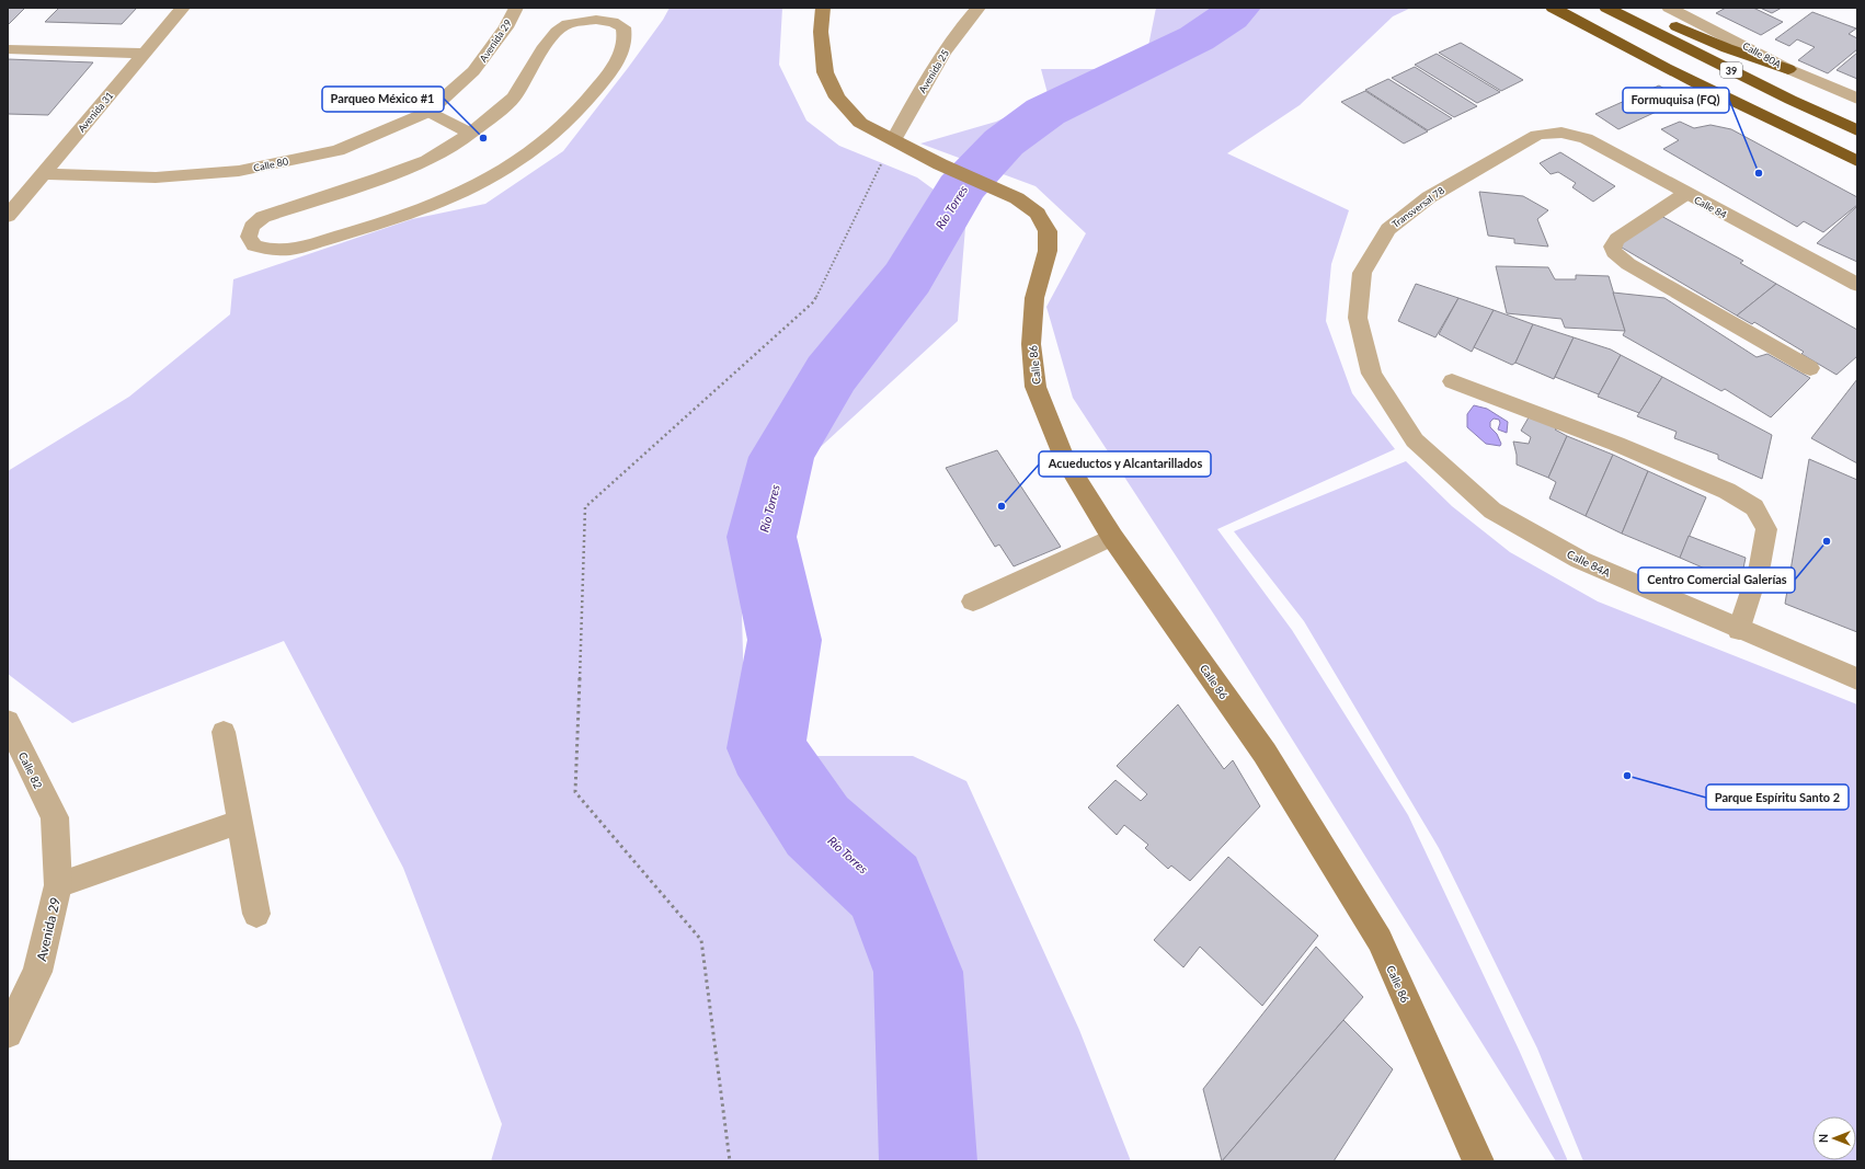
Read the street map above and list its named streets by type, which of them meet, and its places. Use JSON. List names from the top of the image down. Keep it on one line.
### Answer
{"streets":{"highway":["39"],"street":["Avenida 29","Calle 80A","Avenida 25","Avenida 31","Calle 80","Transversal 78","Calle 84","Calle 86","Calle 84A","Calle 82"]},"crossings":[["Avenida 29","Calle 80"],["Avenida 29","Calle 82"],["Avenida 25","Calle 86"],["Avenida 31","Calle 80"],["Transversal 78","Calle 84"],["Transversal 78","Calle 84A"]],"water":["Río Torres"],"places":["Parqueo México #1","Formuquisa (FQ)","Acueductos y Alcantarillados","Centro Comercial Galerías","Parque Espíritu Santo 2"],"north":"left"}
